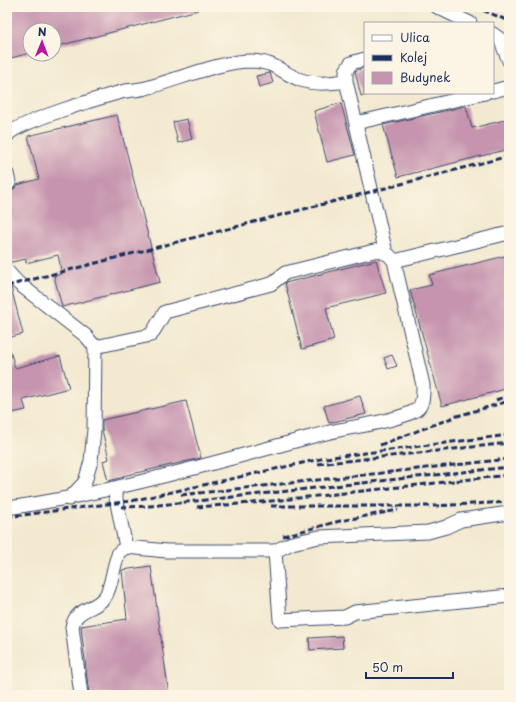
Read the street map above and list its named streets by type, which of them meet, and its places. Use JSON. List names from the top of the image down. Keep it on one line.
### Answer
{"legend":["Ulica","Kolej","Budynek"],"scale_bar":"50 m","north":"top"}
